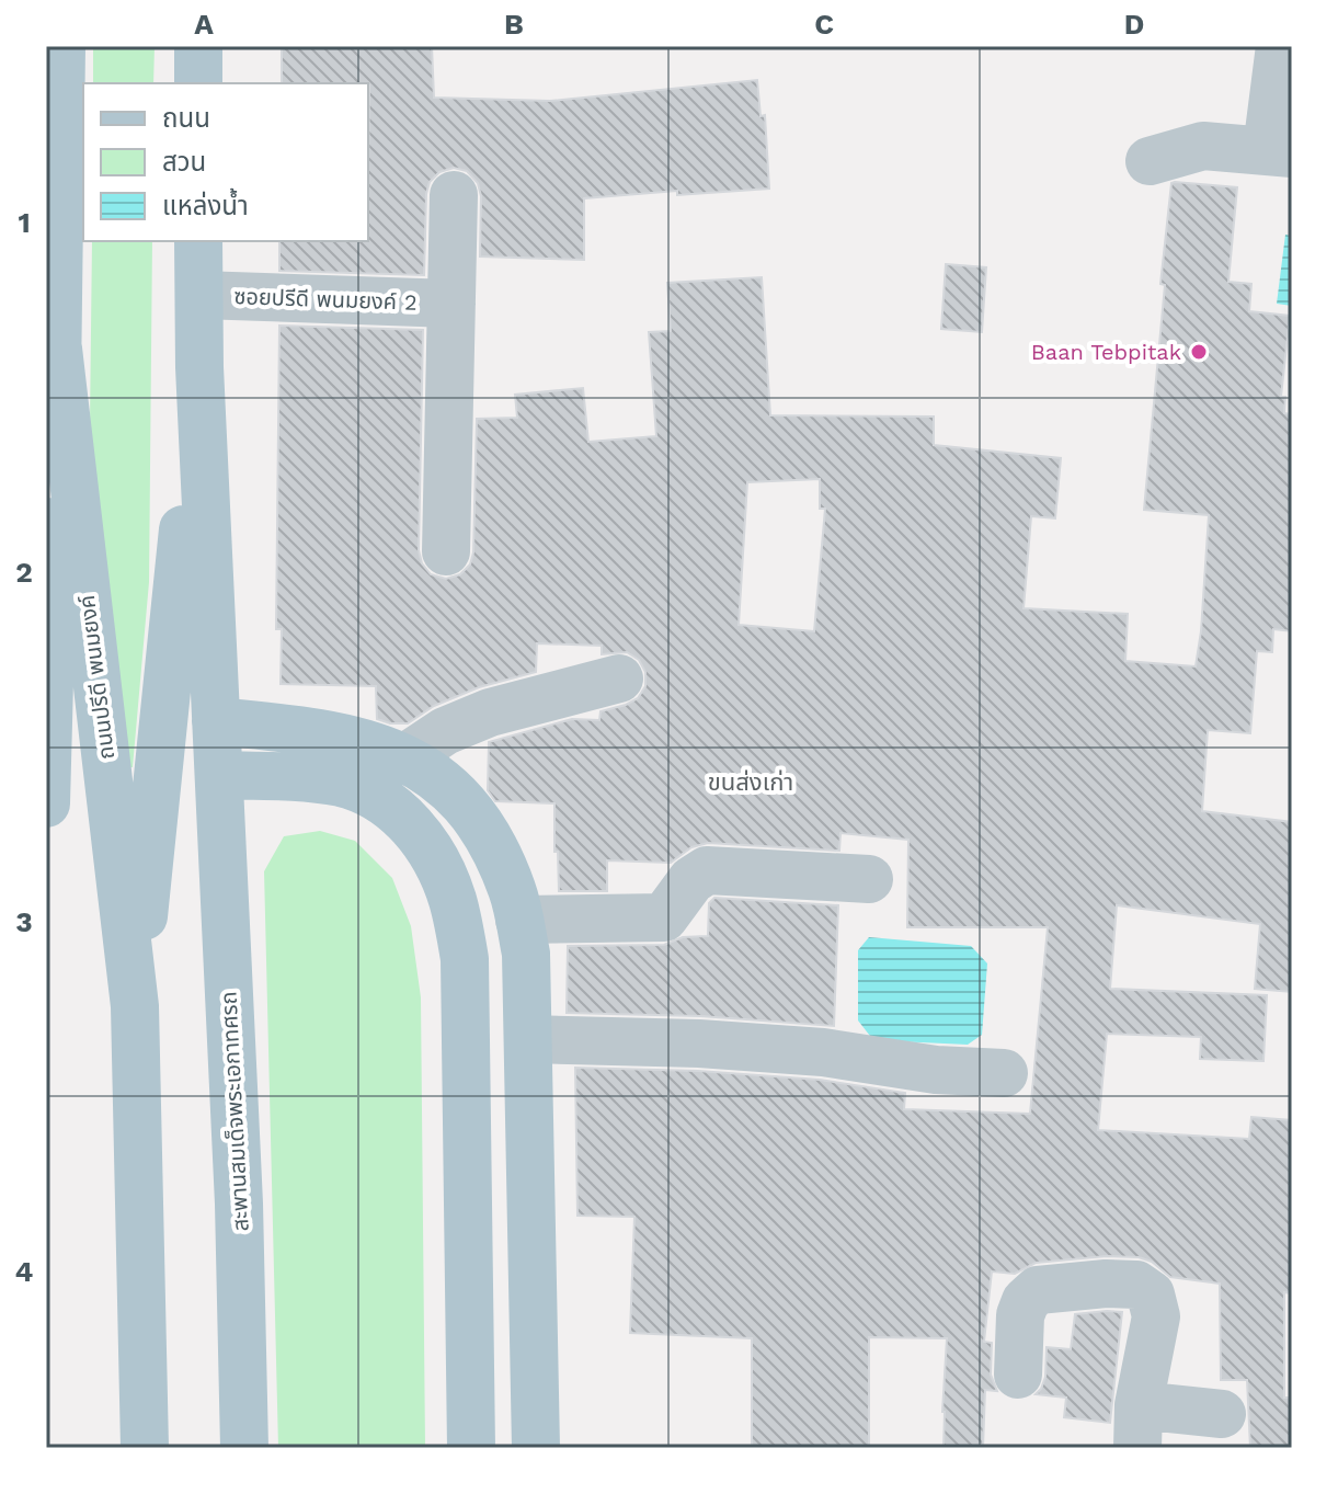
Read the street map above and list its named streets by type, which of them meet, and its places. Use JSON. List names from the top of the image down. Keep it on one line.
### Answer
{"streets":{"main road":["ถนนปรีดี พนมยงค์","สะพานสมเด็จพระเอกาทศรถ"],"street":["ซอยปรีดี พนมยงค์ 2"]},"crossings":[["ซอยปรีดี พนมยงค์ 2","ถนนปรีดี พนมยงค์"],["ถนนปรีดี พนมยงค์","สะพานสมเด็จพระเอกาทศรถ"]],"districts":["ขนส่งเก่า"],"places":["Baan Tebpitak"],"legend":["ถนน","สวน","แหล่งน้ำ"],"grid":{"columns":["A","B","C","D"],"rows":["1","2","3","4"]}}
